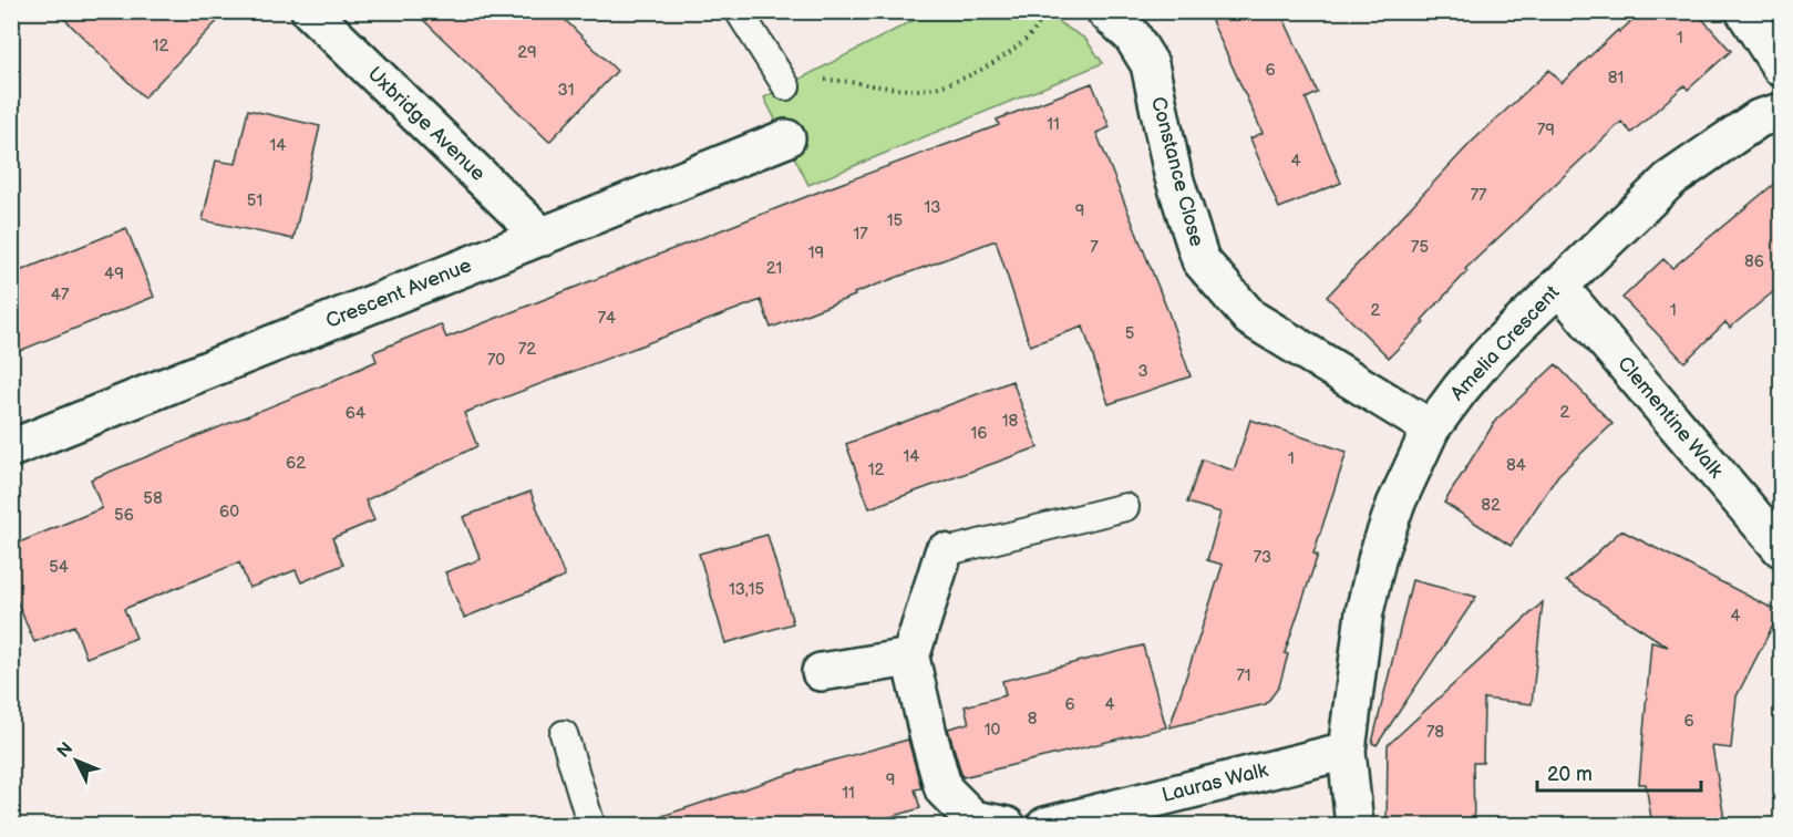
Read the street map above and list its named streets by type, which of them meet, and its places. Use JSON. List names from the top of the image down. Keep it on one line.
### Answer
{"streets":{"street":["Uxbridge Avenue","Constance Close","Crescent Avenue","Amelia Crescent","Clementine Walk","Lauras Walk"]},"crossings":[["Uxbridge Avenue","Crescent Avenue"],["Constance Close","Amelia Crescent"],["Amelia Crescent","Clementine Walk"],["Amelia Crescent","Lauras Walk"]],"house_numbers":["1","12","29","6","81","31","11","79","14","4","77","51","13","9","15","17","7","75","19","86","21","49","47","2","1","74","5","72","70","3","2","64","18","16","14","1","62","84","12","58","82","60","56","73","54","13,15","4","71","6","4","8","6","10","78","9","11"],"scale_bar":"20 m","north":"top left"}
